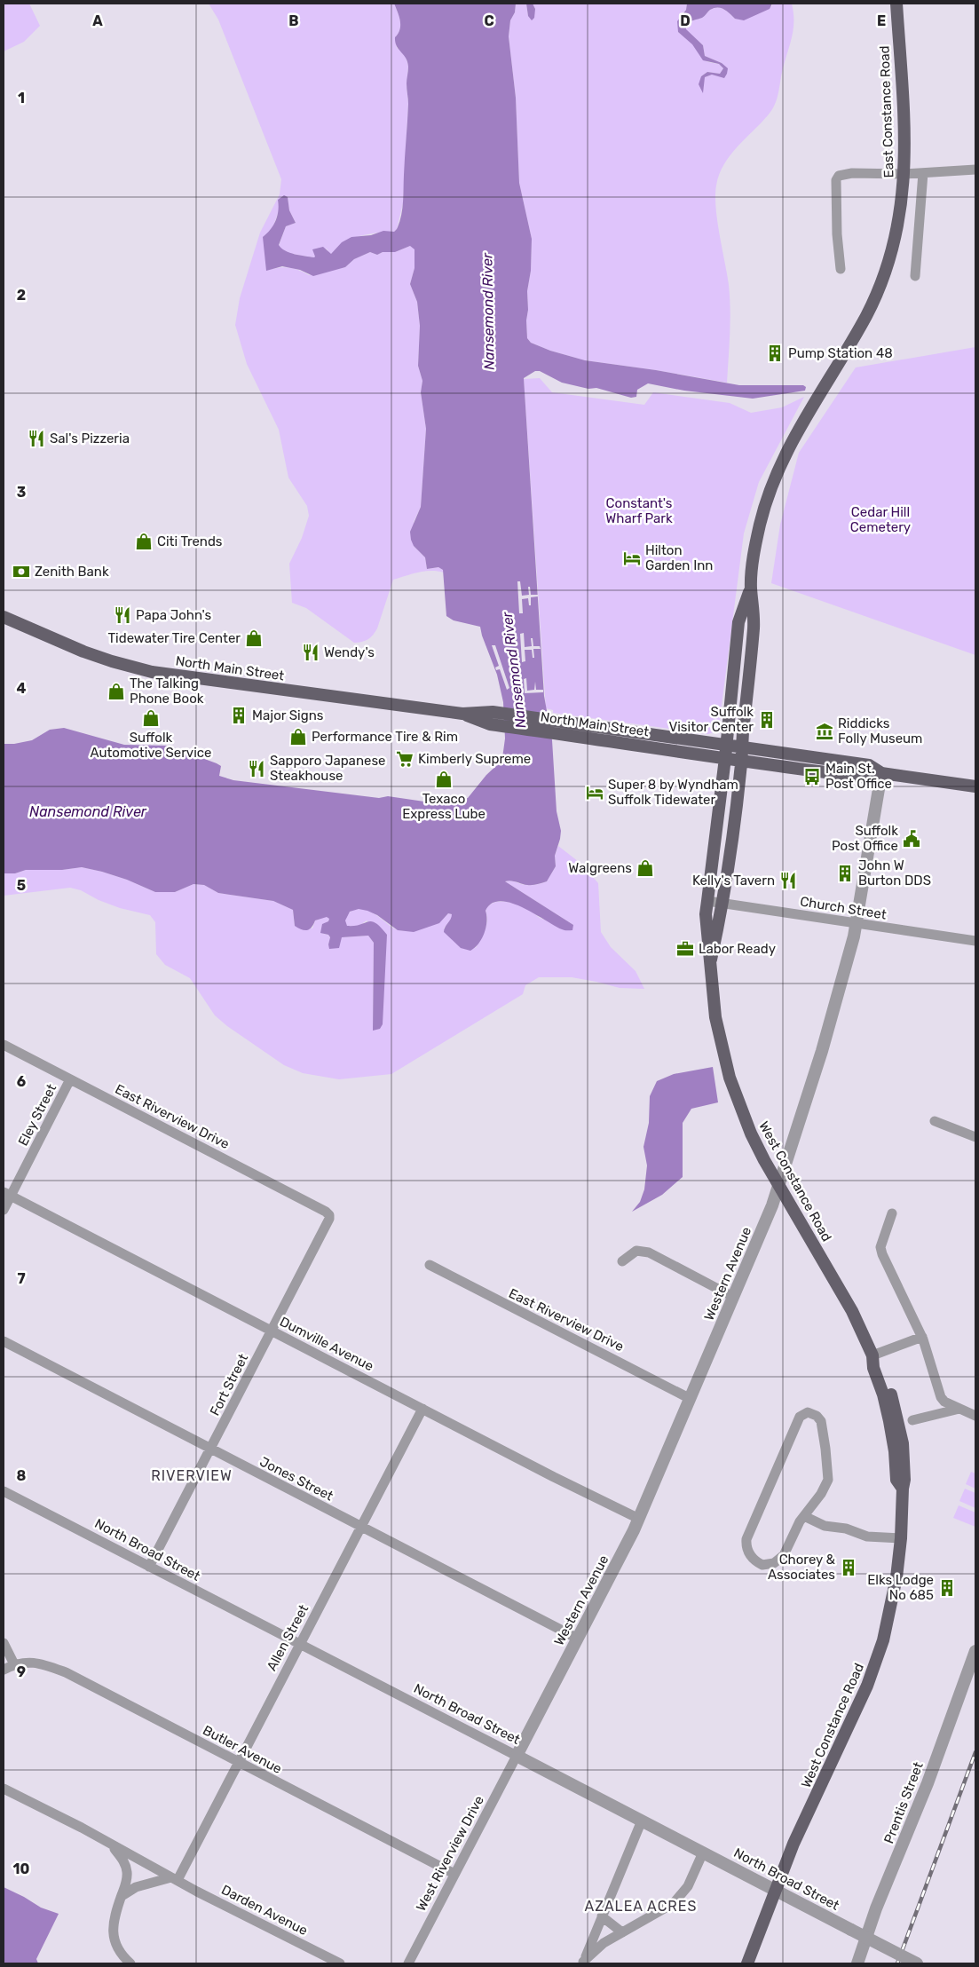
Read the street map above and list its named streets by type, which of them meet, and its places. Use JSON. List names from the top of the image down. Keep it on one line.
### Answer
{"streets":{"main road":["East Constance Road","North Main Street","West Constance Road"],"street":["Church Street","Eley Street","East Riverview Drive","Western Avenue","Dumville Avenue","Fort Street","Jones Street","North Broad Street","Allen Street","Butler Avenue","Prentis Street","West Riverview Drive","Darden Avenue"]},"crossings":[["East Constance Road","North Main Street"],["East Constance Road","West Constance Road"],["North Main Street","West Constance Road"],["North Main Street","Western Avenue"],["Church Street","West Constance Road"],["Church Street","Western Avenue"],["Eley Street","East Riverview Drive"],["Eley Street","Dumville Avenue"],["East Riverview Drive","Western Avenue"],["East Riverview Drive","Fort Street"],["West Constance Road","Western Avenue"],["West Constance Road","North Broad Street"],["Western Avenue","Dumville Avenue"],["Western Avenue","Jones Street"],["Western Avenue","North Broad Street"],["Western Avenue","West Riverview Drive"],["Dumville Avenue","Fort Street"],["Dumville Avenue","Allen Street"],["Fort Street","Jones Street"],["Fort Street","North Broad Street"],["Jones Street","Allen Street"],["North Broad Street","Allen Street"],["North Broad Street","West Riverview Drive"],["Allen Street","Butler Avenue"],["Allen Street","Darden Avenue"],["Butler Avenue","West Riverview Drive"]],"districts":["RIVERVIEW","AZALEA ACRES"],"water":["Nansemond River"],"parks":["Constant's Wharf Park","Cedar Hill Cemetery"],"places":{"building":["Pump Station 48","Major Signs","Suffolk Visitor Center","John W Burton DDS","Chorey & Associates","Elks Lodge No 685"],"restaurant":["Sal's Pizzeria","Papa John's","Wendy's","Sapporo Japanese Steakhouse","Kelly's Tavern"],"shop":["Citi Trends","Tidewater Tire Center","The Talking Phone Book","Suffolk Automotive Service","Performance Tire & Rim","Texaco Express Lube","Walgreens"],"hotel":["Hilton Garden Inn","Super 8 by Wyndham Suffolk Tidewater"],"bank":["Zenith Bank"],"museum":["Riddicks Folly Museum"],"supermarket":["Kimberly Supreme"],"bus stop":["Main St. Post Office"],"public building":["Suffolk Post Office"],"office":["Labor Ready"]},"grid":{"columns":["A","B","C","D","E"],"rows":["1","2","3","4","5","6","7","8","9","10"]}}
